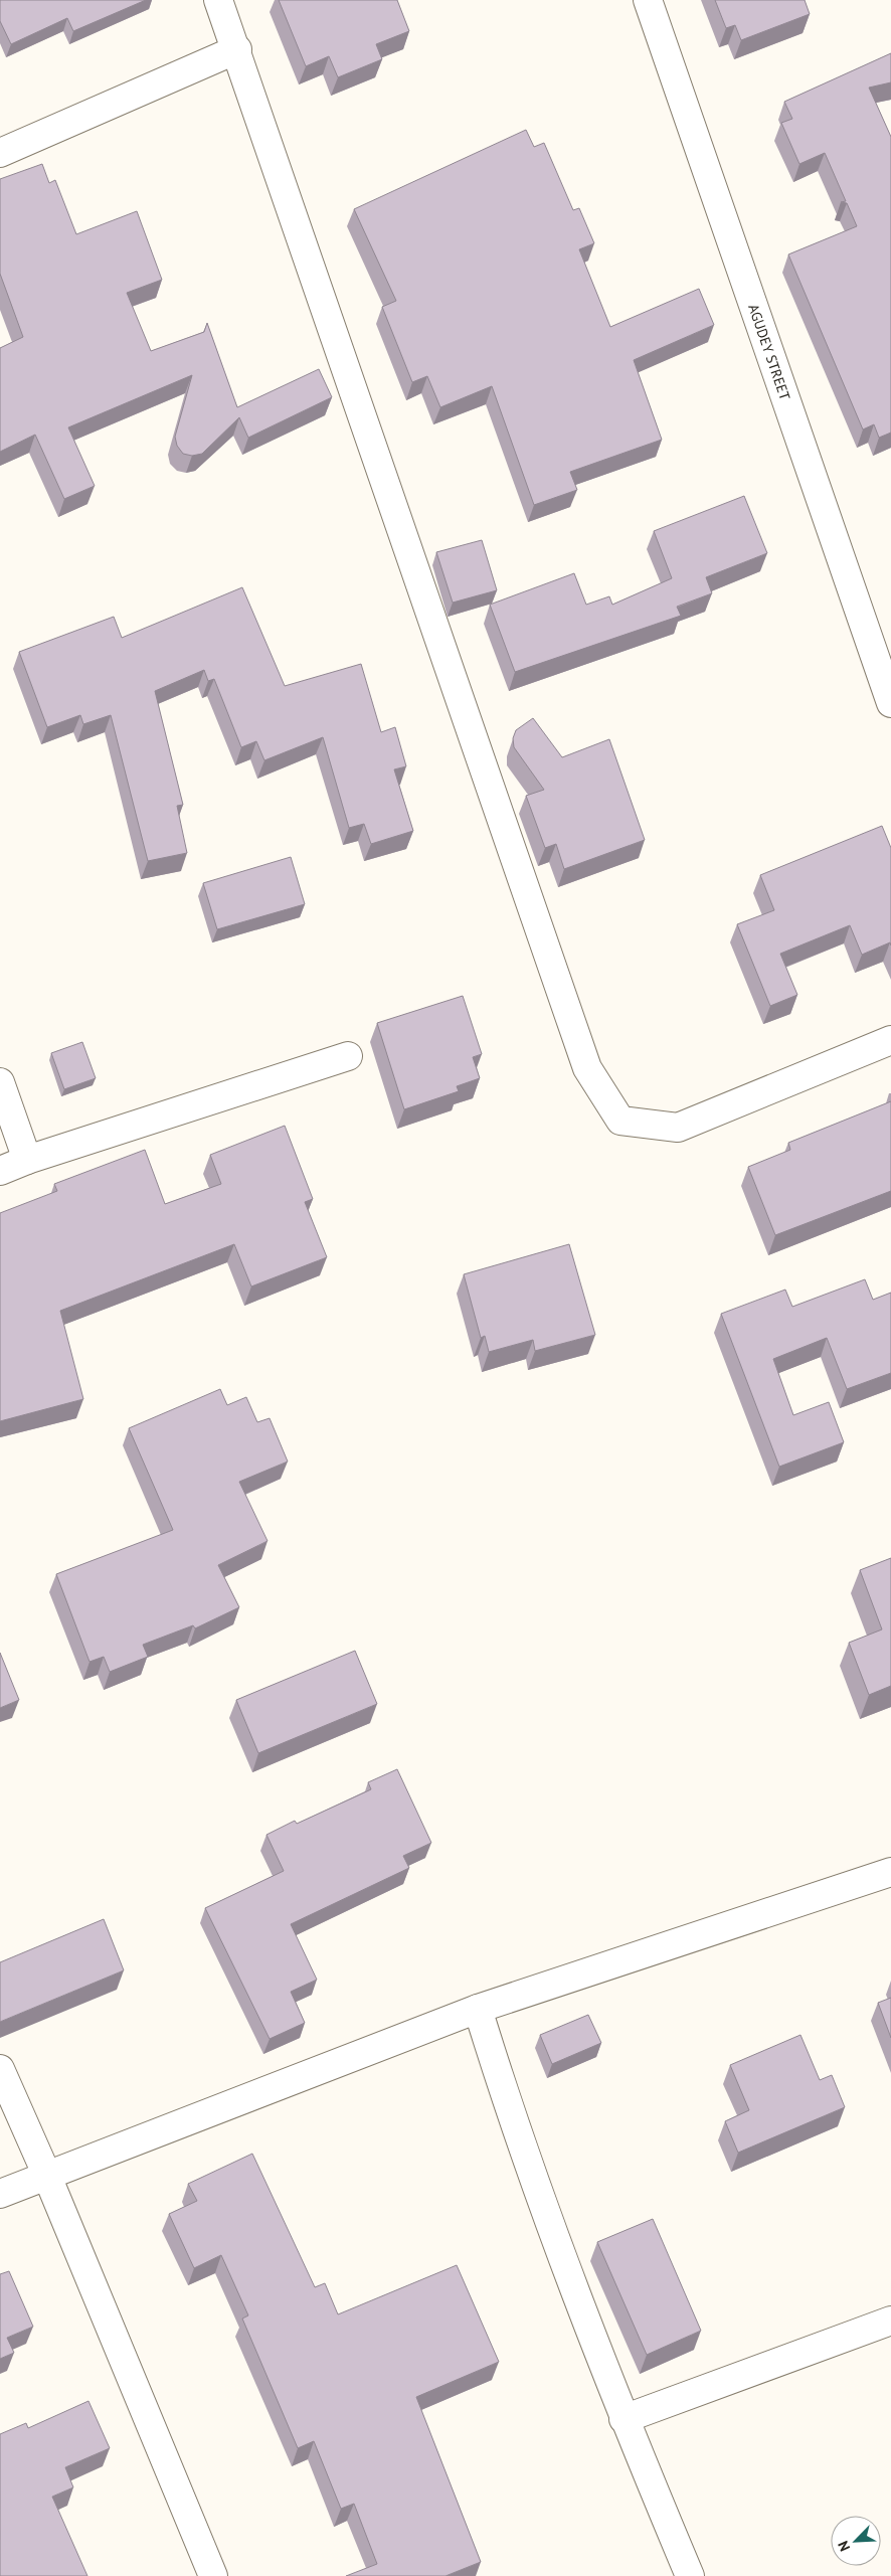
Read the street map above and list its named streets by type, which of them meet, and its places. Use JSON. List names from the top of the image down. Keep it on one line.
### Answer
{"streets":{"street":["AGUDEY STREET"]},"north":"bottom left"}
